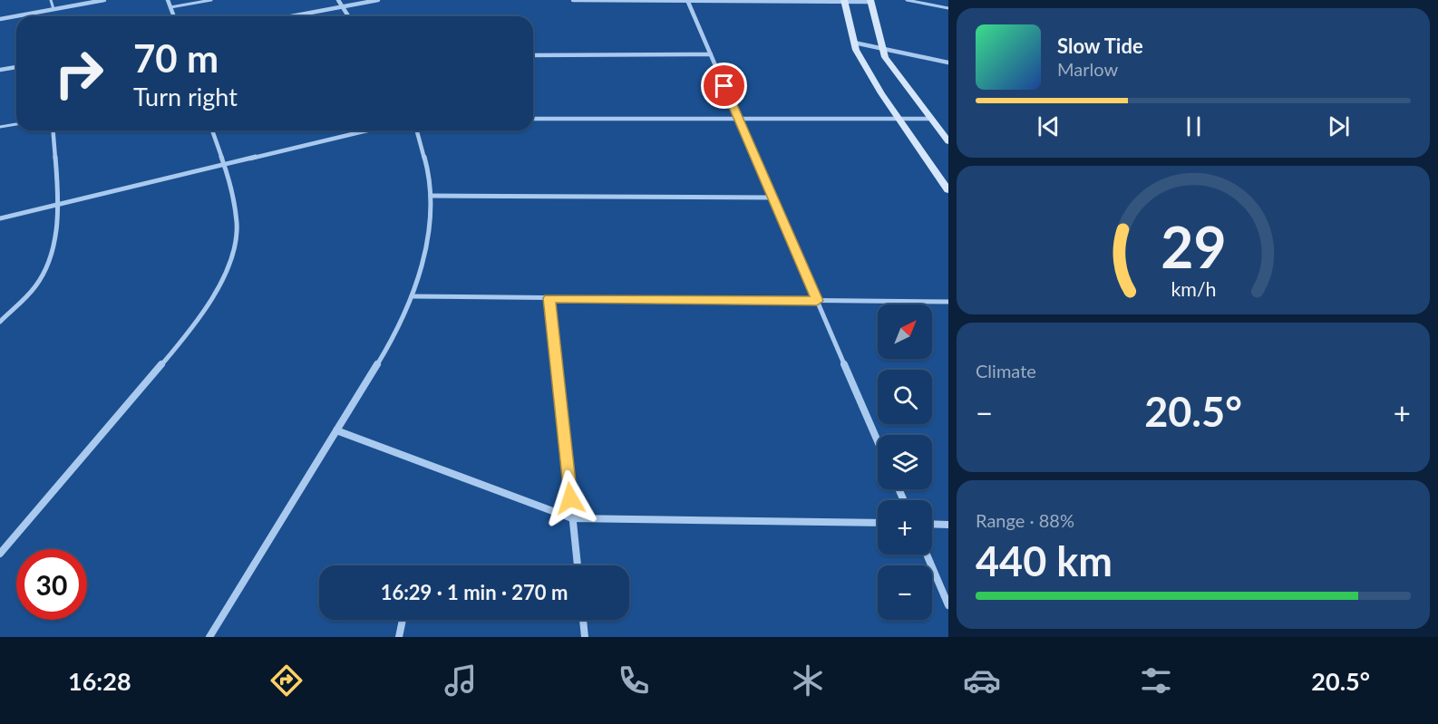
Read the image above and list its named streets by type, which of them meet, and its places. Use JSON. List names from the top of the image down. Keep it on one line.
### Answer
{"north":"top right","page":{"turn":["70 m","Turn right"],"song":["Slow Tide","Marlow"],"map_buttons":["+","−"],"tile":["Climate",["Range · 88%","440 km"]],"heat":["−","20.5°","+"],"limit":"30","trip":"16:29 · 1 min · 270 m","tabs":["16:28","20.5°"],"gauge":["29","km/h"]}}
